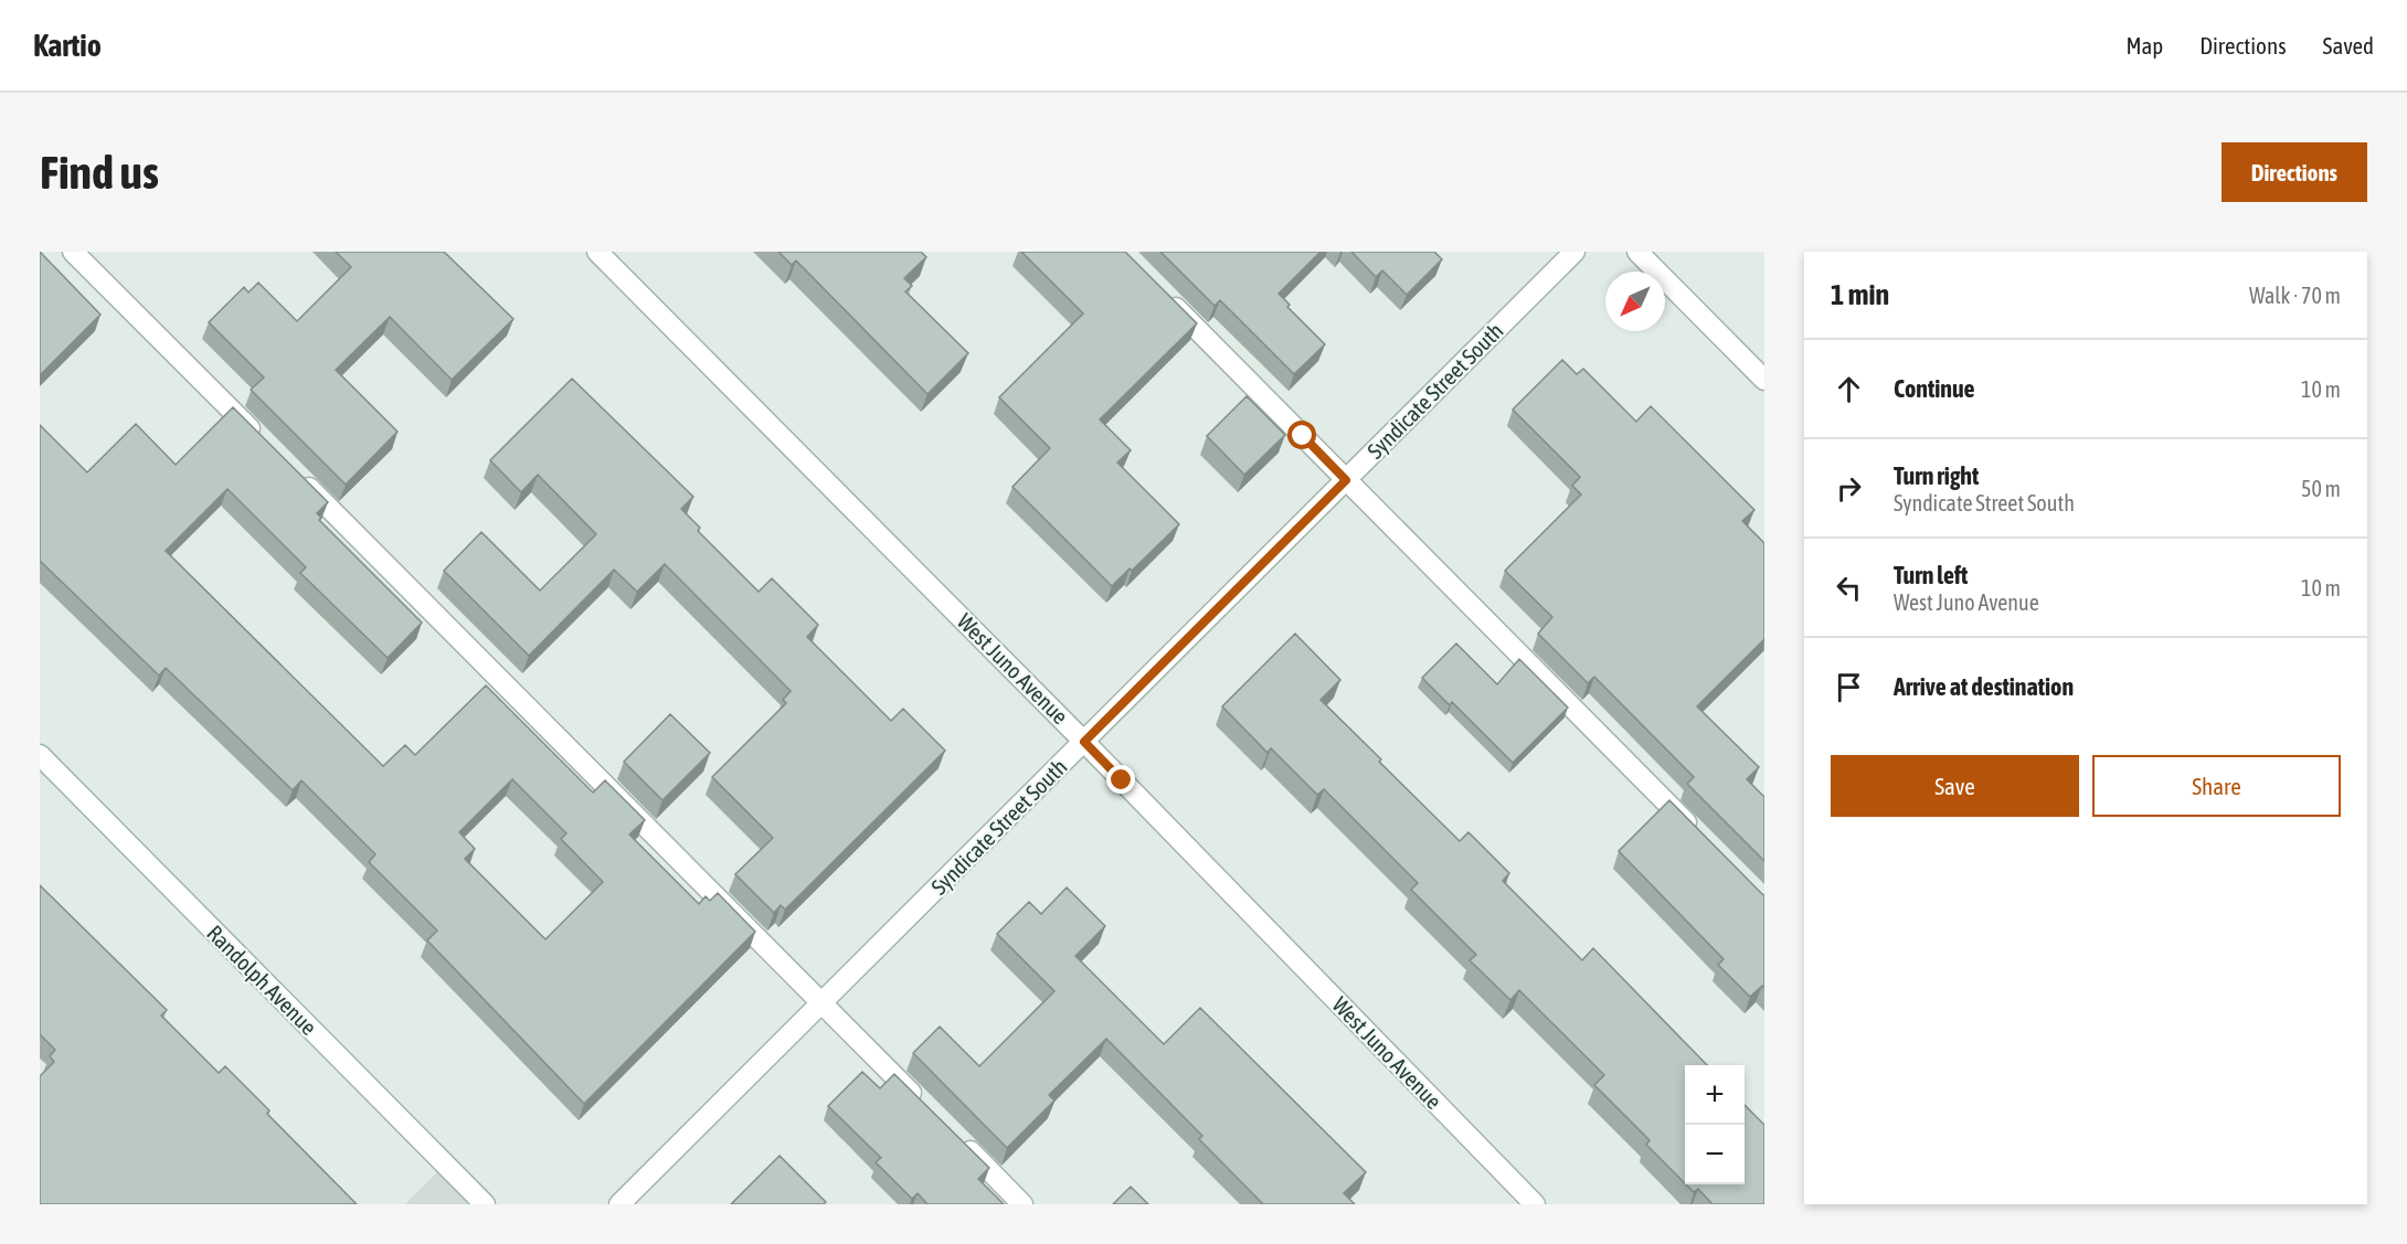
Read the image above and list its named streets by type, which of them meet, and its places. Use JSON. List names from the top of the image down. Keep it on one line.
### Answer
{"streets":{"street":["Syndicate Street South","West Juno Avenue","Randolph Avenue"]},"crossings":[["Syndicate Street South","West Juno Avenue"]],"north":"bottom left","page":{"header":"Kartio","nav":["Map","Directions","Saved"],"buttons":["Directions",["Save","Share"]],"title":"Find us","heading":["1 min","Walk · 70 m"],"list":[["Continue","10 m"],["Turn right","Syndicate Street South","50 m"],["Turn left","West Juno Avenue","10 m"],"Arrive at destination"],"map_buttons":["+","−"]}}
